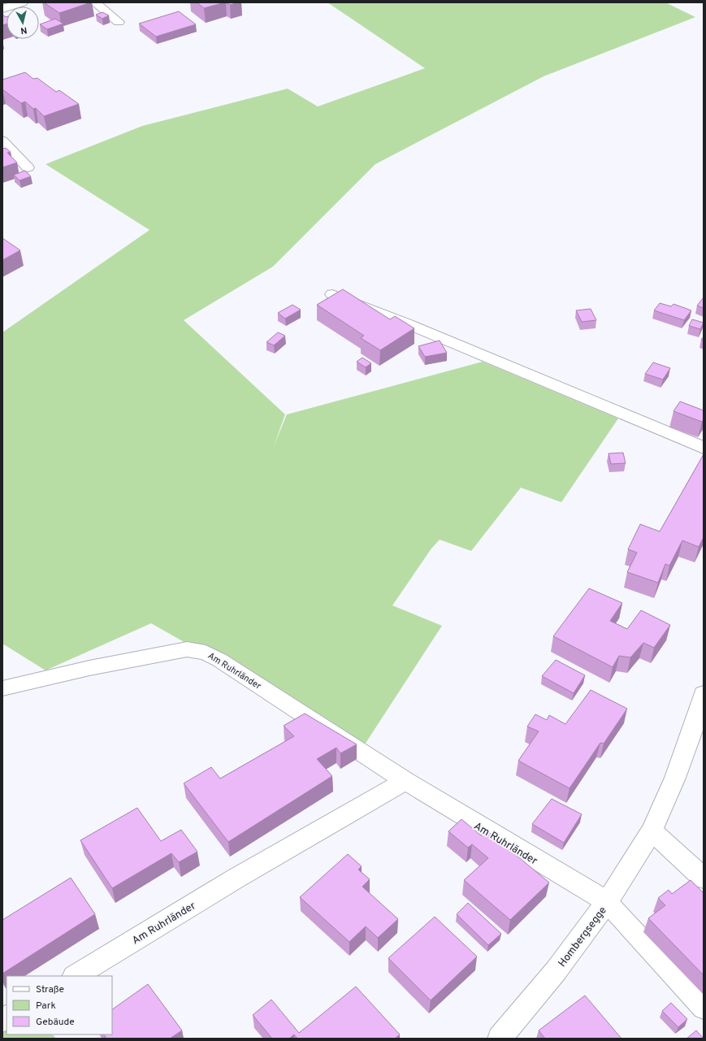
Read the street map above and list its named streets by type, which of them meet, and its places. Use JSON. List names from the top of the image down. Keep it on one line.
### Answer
{"streets":{"street":["Am Ruhrländer","Hombergsegge"]},"crossings":[["Am Ruhrländer","Hombergsegge"]],"legend":["Straße","Park","Gebäude"],"north":"bottom"}
